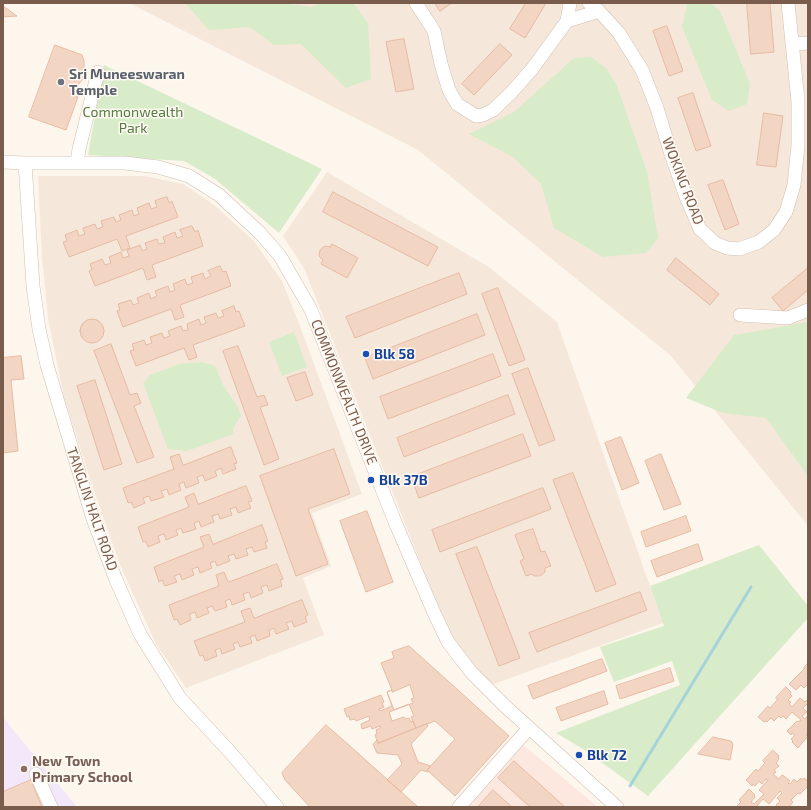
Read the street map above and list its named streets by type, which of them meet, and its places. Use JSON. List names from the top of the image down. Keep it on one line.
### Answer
{"streets":{"street":["WOKING ROAD","COMMONWEALTH DRIVE","TANGLIN HALT ROAD"]},"crossings":[["COMMONWEALTH DRIVE","TANGLIN HALT ROAD"]],"parks":["Commonwealth Park"],"places":["Sri Muneeswaran Temple","Blk 58","Blk 37B","Blk 72","New Town Primary School"]}
